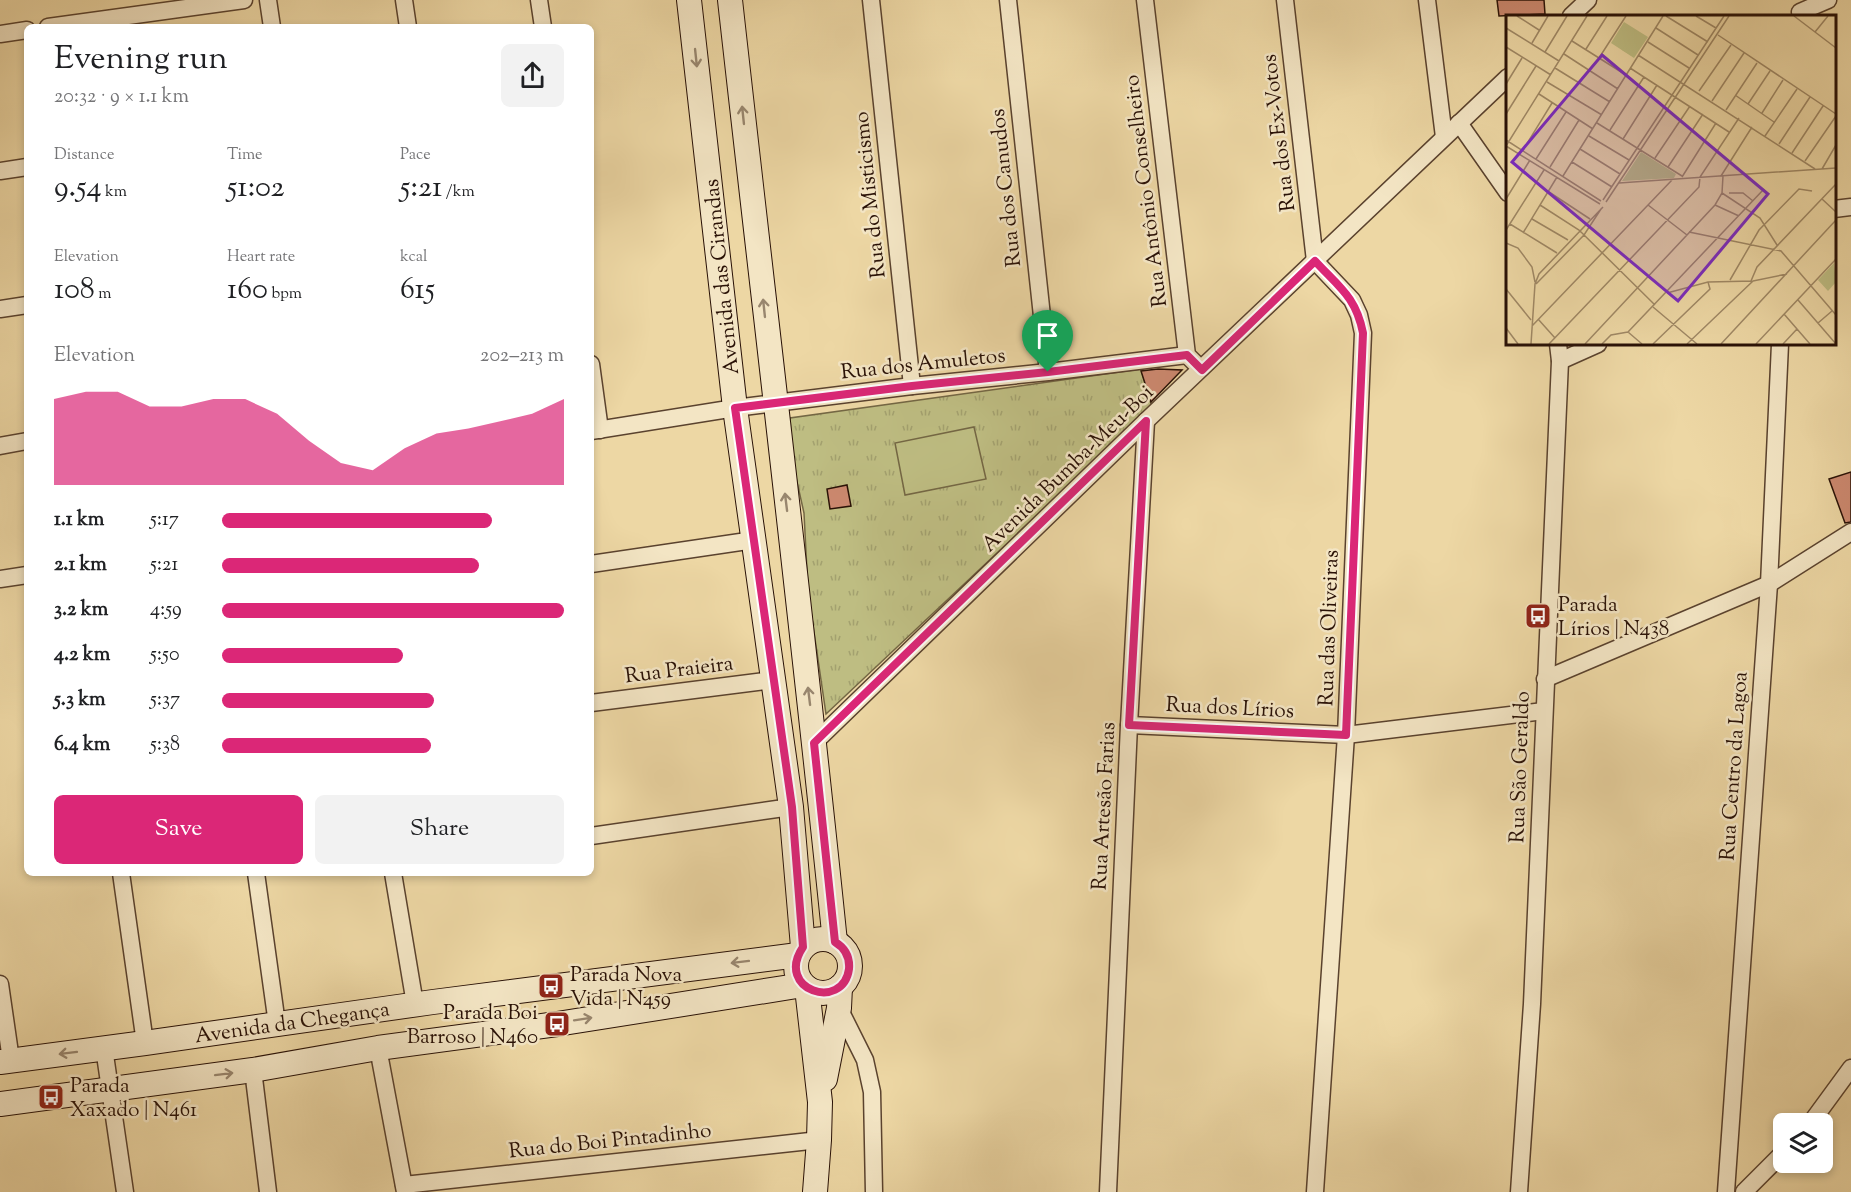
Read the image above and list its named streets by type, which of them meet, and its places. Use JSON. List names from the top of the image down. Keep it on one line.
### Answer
{"streets":{"street":["Rua dos Ex-Votos","Rua dos Canudos","Rua Antônio Conselheiro","Rua do Misticismo","Avenida das Cirandas","Rua dos Amuletos","Avenida Bumba-Meu-Boi","Rua das Oliveiras","Rua Praieira","Rua dos Lírios","Rua Centro da Lagoa","Rua São Geraldo","Rua Artesão Farias","Avenida da Chegança","Rua do Boi Pintadinho"]},"crossings":[["Rua dos Ex-Votos","Avenida Bumba-Meu-Boi"],["Rua dos Ex-Votos","Rua das Oliveiras"],["Rua dos Canudos","Rua dos Amuletos"],["Rua Antônio Conselheiro","Rua dos Amuletos"],["Rua do Misticismo","Rua dos Amuletos"],["Avenida das Cirandas","Rua dos Amuletos"],["Avenida das Cirandas","Avenida Bumba-Meu-Boi"],["Avenida das Cirandas","Rua Praieira"],["Avenida das Cirandas","Avenida da Chegança"],["Avenida Bumba-Meu-Boi","Rua das Oliveiras"],["Avenida Bumba-Meu-Boi","Rua Artesão Farias"],["Rua das Oliveiras","Rua dos Lírios"],["Rua dos Lírios","Rua São Geraldo"],["Rua dos Lírios","Rua Artesão Farias"]],"places":{"bus stop":["Parada Lírios | N438","Parada Nova Vida | N459","Parada Boi Barroso | N460","Parada Xaxado | N461"]},"page":{"heading":["Evening run","20:32 · 9 × 1.1 km"],"stats":[["Distance","9.54 km"],["Time","51:02"],["Pace","5:21 /km"],["Elevation","108 m"],["Heart rate","160 bpm"],["kcal","615"]],"chart":["Elevation","202–213 m"],"list":[{"name":"1.1 km","note":"5:17"},{"name":"2.1 km","note":"5:21"},{"name":"3.2 km","note":"4:59"},{"name":"4.2 km","note":"5:50"},{"name":"5.3 km","note":"5:37"},{"name":"6.4 km","note":"5:38"}],"buttons":["Save","Share"]}}
